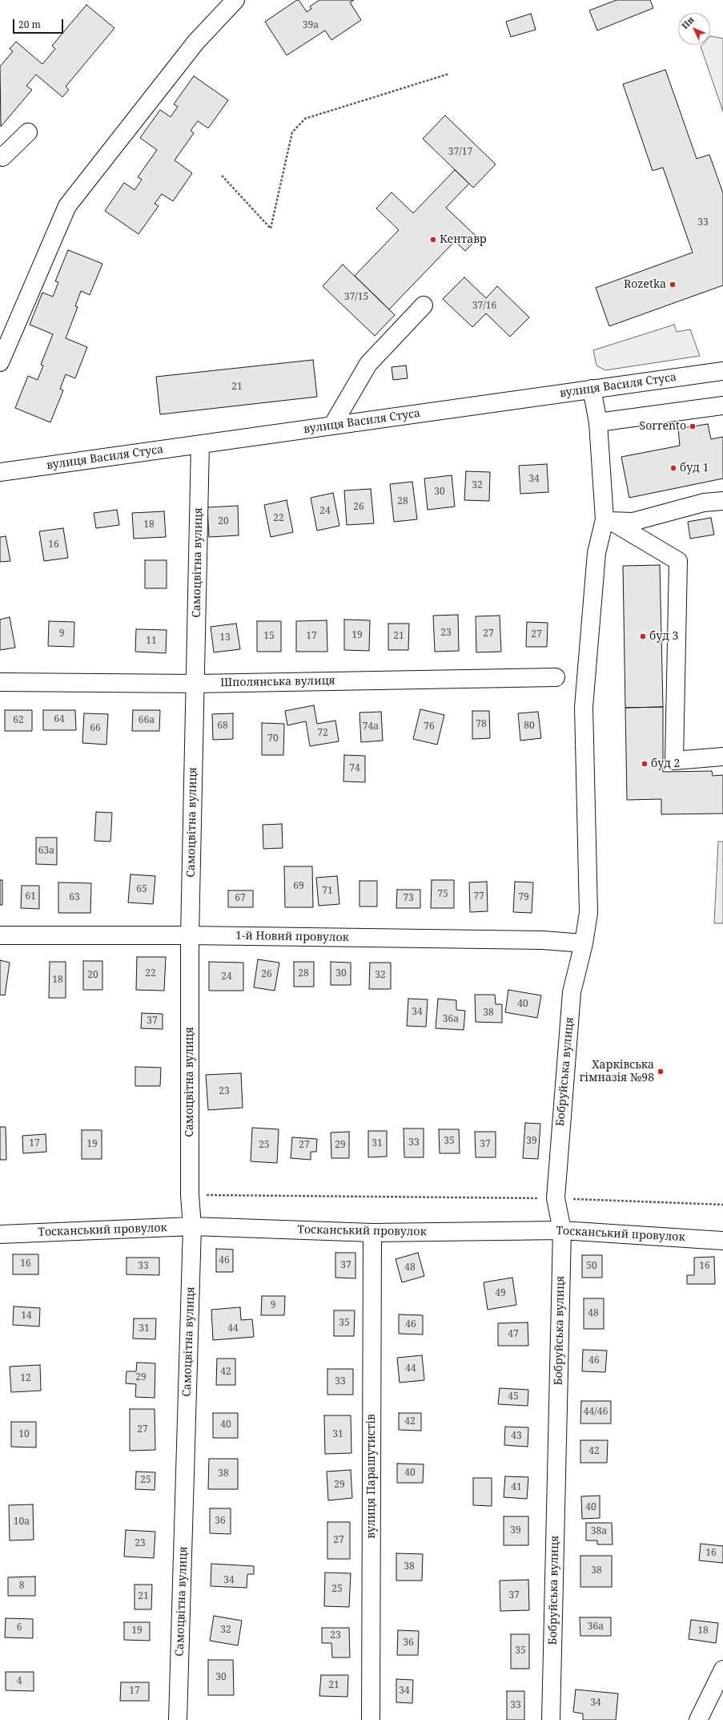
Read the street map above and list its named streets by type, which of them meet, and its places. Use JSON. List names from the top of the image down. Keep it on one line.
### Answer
{"streets":{"street":["вулиця Василя Стуса","Самоцвітна вулиця","Шполянська вулиця","1-й Новий провулок","Бобруйська вулиця","Тосканський провулок","вулиця Парашутистів"]},"crossings":[["вулиця Василя Стуса","Самоцвітна вулиця"],["вулиця Василя Стуса","Бобруйська вулиця"],["Самоцвітна вулиця","Шполянська вулиця"],["Самоцвітна вулиця","1-й Новий провулок"],["Самоцвітна вулиця","Тосканський провулок"],["1-й Новий провулок","Бобруйська вулиця"],["Бобруйська вулиця","Тосканський провулок"],["Тосканський провулок","вулиця Парашутистів"]],"places":["Кентавр","Rozetka","Sorrento","буд 1","буд 3","буд 2","Харківська гімназія №98"],"house_numbers":["39а","37/17","33","37/15","37/16","21","34","32","30","28","26","24","22","20","18","16","23","9","27","27","19","15","17","21","13","11","64","62","66а","78","68","80","74а","76","66","72","70","74","63а","69","65","71","75","61","77","63","79","67","73","22","28","30","26","20","32","24","18","40","34","38","36а","37","23","35","39","33","17","31","19","37","25","27","29","46","16","37","33","50","16","48","49","9","48","14","35","46","31","44","47","46","44","42","29","12","33","45","44/46","42","40","27","10","31","43","42","40","38","25","29","41","40","36","10а","39","38а","27","23","16","38","38","34","8","25","37","21","36а","6","32","19","18","23","36","35","30","4","21","17","34","34","33"],"scale_bar":"20 m","north":"top left"}
